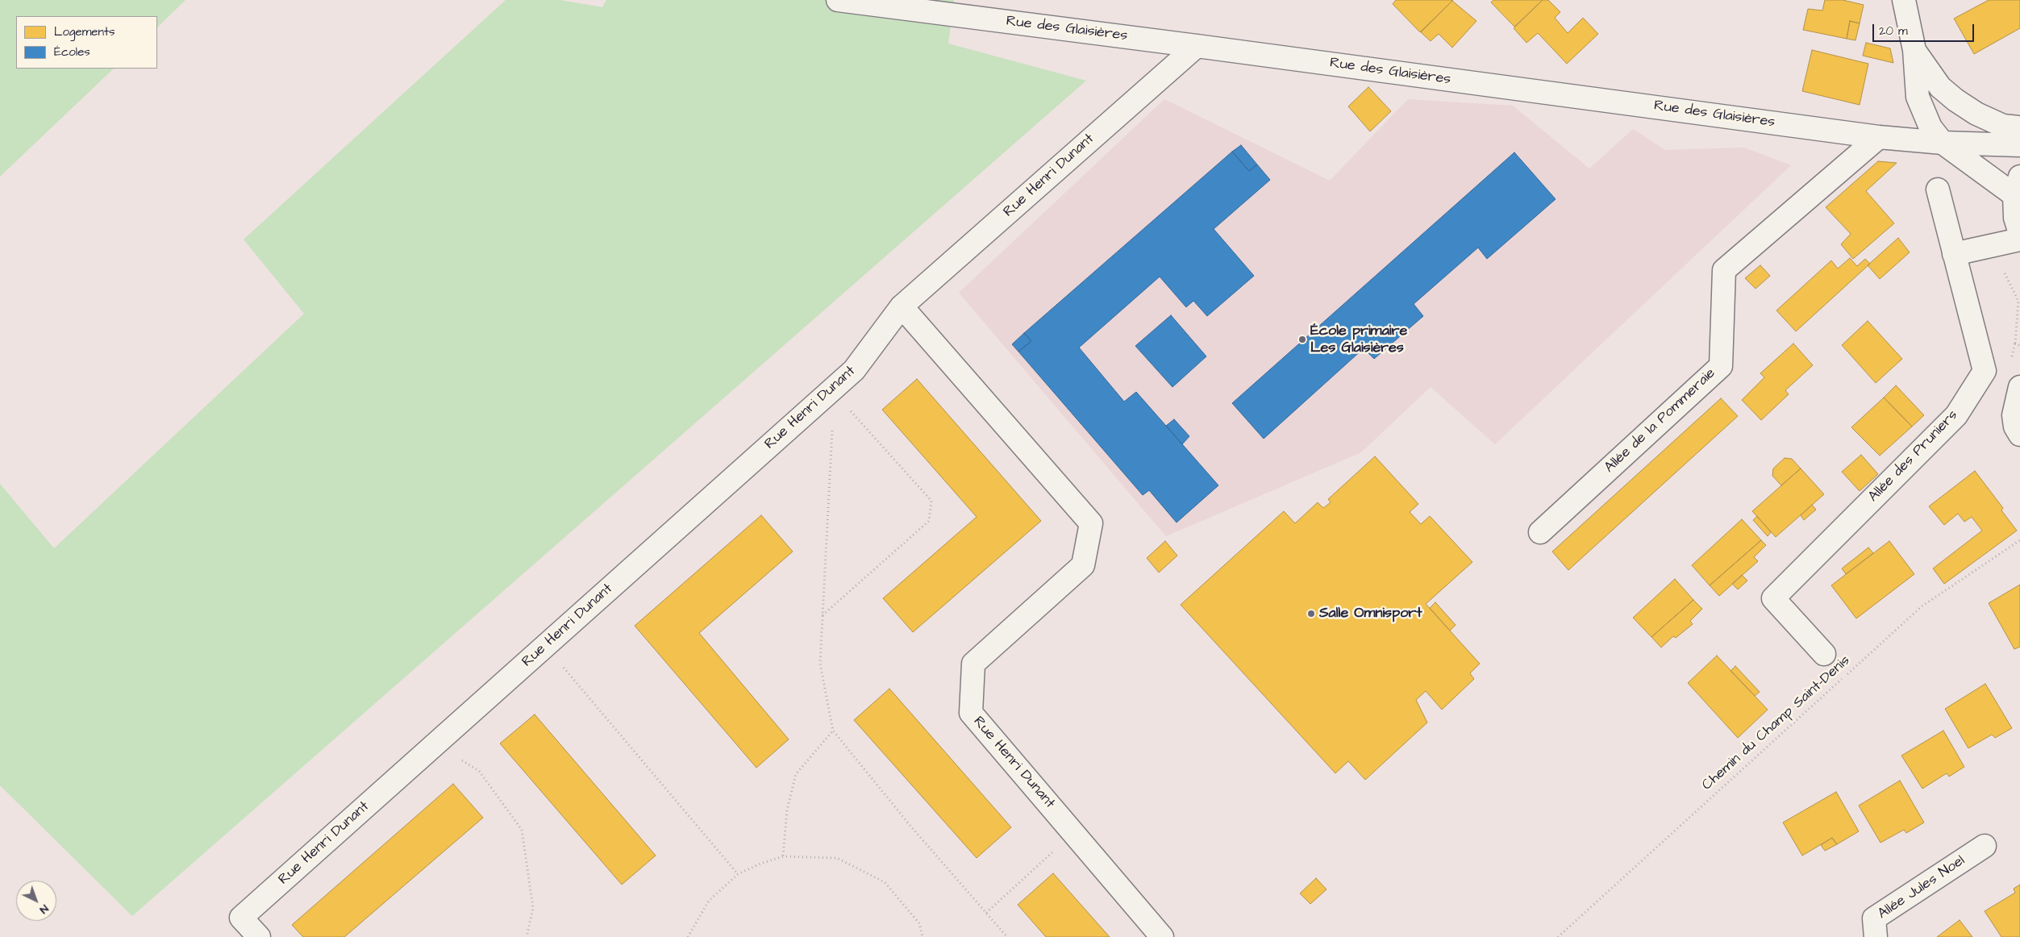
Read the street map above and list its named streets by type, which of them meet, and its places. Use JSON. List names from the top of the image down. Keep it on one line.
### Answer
{"streets":{"street":["Rue des Glaisières","Rue Henri Dunant","Allée de la Pommeraie","Allée des Pruniers","Allée Jules Noel"],"path":["Chemin du Champ Saint-Denis"]},"crossings":[["Rue des Glaisières","Rue Henri Dunant"],["Rue des Glaisières","Allée de la Pommeraie"]],"places":["École primaire Les Glaisières","Salle Omnisport"],"legend":["Logements","Écoles"],"scale_bar":"20 m","north":"bottom right"}
